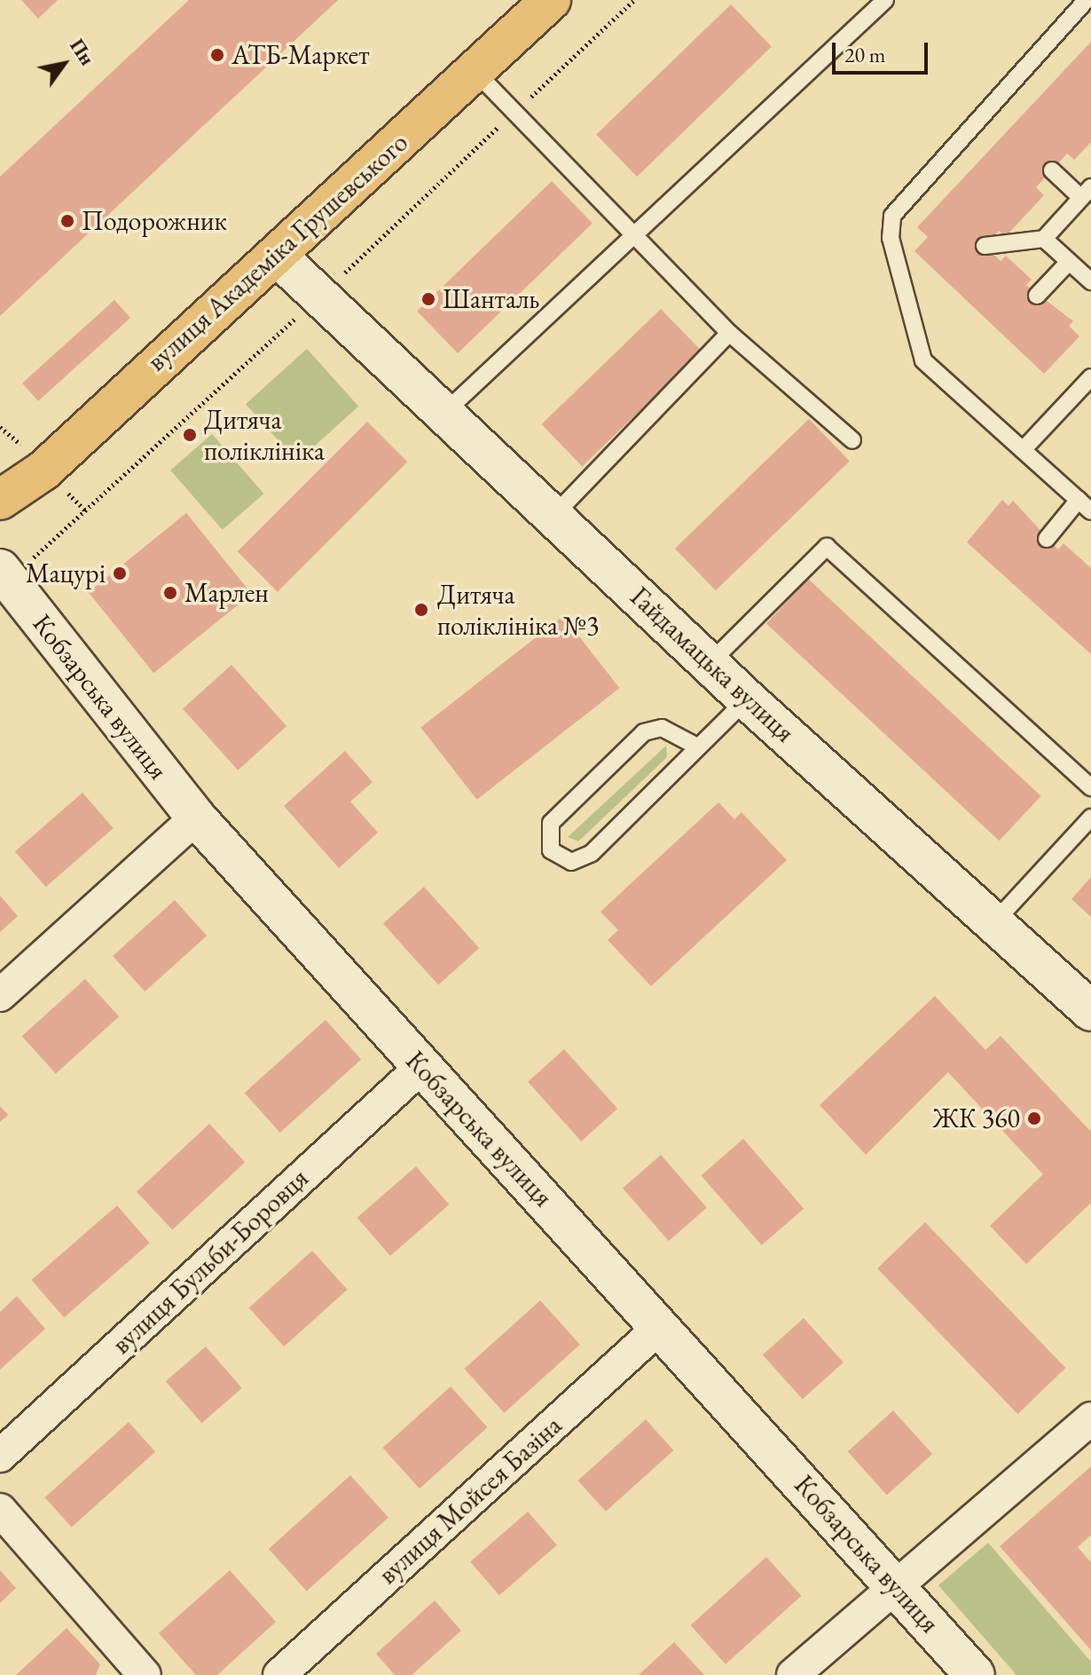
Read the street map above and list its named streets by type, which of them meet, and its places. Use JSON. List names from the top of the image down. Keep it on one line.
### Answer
{"streets":{"main road":["вулиця Академіка Грушевського"],"street":["Гайдамацька вулиця","Кобзарська вулиця","вулиця Бульби-Боровця","вулиця Мойсея Базіна"]},"crossings":[["вулиця Академіка Грушевського","Гайдамацька вулиця"],["Кобзарська вулиця","вулиця Бульби-Боровця"],["Кобзарська вулиця","вулиця Мойсея Базіна"]],"places":["АТБ-Маркет","Подорожник","Шанталь","Дитяча поліклініка","Мацурі","Марлен","Дитяча поліклініка №3","ЖК 360"],"scale_bar":"20 m","north":"top right"}
